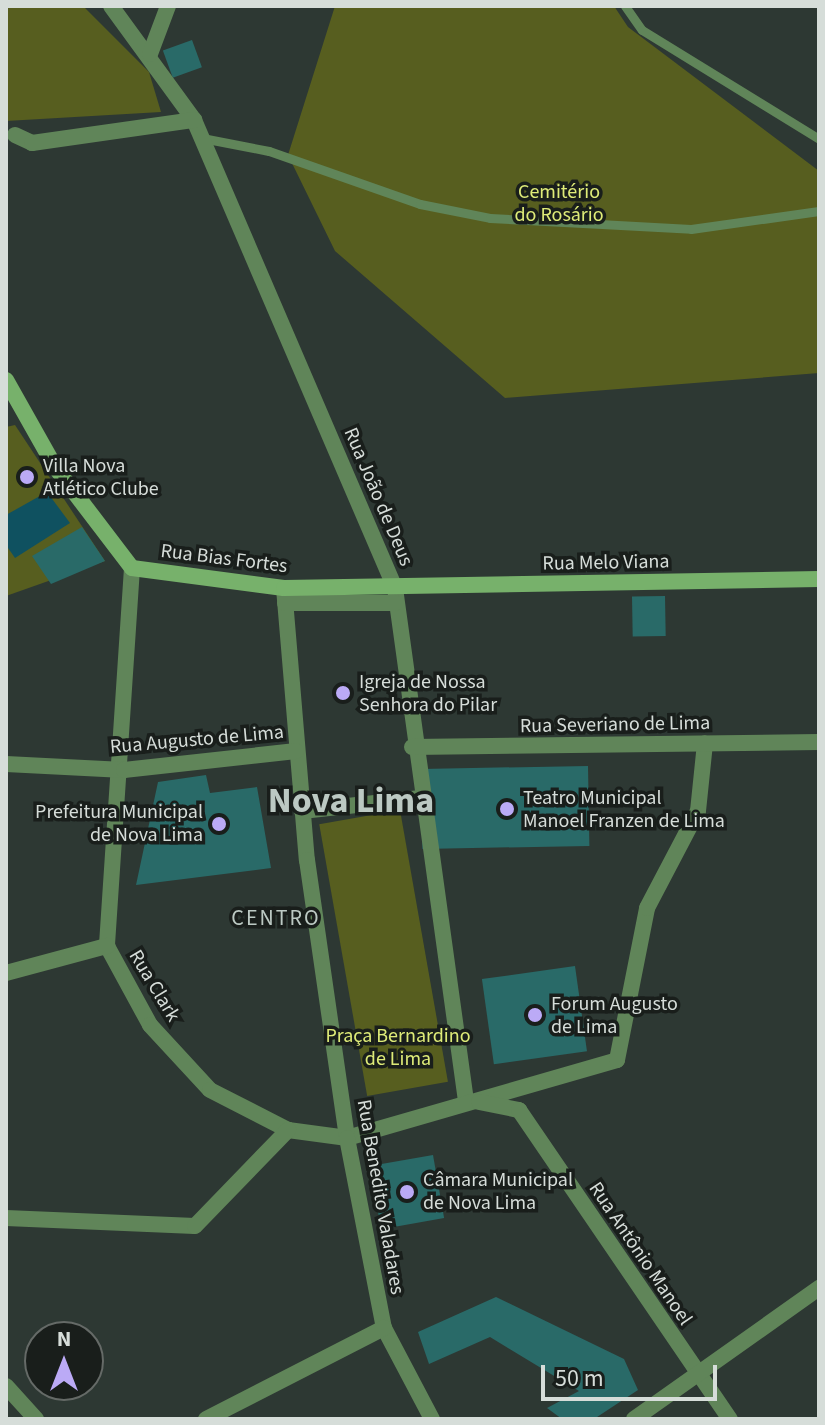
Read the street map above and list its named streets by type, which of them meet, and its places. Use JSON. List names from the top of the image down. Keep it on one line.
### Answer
{"streets":{"street":["Rua João de Deus","Rua Bias Fortes","Rua Melo Viana","Rua Severiano de Lima","Rua Augusto de Lima","Rua Clark","Rua Benedito Valadares","Rua Antônio Manoel"]},"crossings":[["Rua João de Deus","Rua Bias Fortes"],["Rua João de Deus","Rua Melo Viana"],["Rua João de Deus","Rua Severiano de Lima"],["Rua João de Deus","Rua Clark"],["Rua Bias Fortes","Rua Melo Viana"],["Rua Bias Fortes","Rua Clark"],["Rua Bias Fortes","Rua Benedito Valadares"],["Rua Severiano de Lima","Rua Clark"],["Rua Augusto de Lima","Rua Clark"],["Rua Augusto de Lima","Rua Benedito Valadares"],["Rua Clark","Rua Benedito Valadares"]],"districts":["Nova Lima","CENTRO"],"parks":["Cemitério do Rosário","Praça Bernardino de Lima"],"places":["Villa Nova Atlético Clube","Igreja de Nossa Senhora do Pilar","Teatro Municipal Manoel Franzen de Lima","Prefeitura Municipal de Nova Lima","Forum Augusto de Lima","Câmara Municipal de Nova Lima"],"scale_bar":"50 m","north":"top"}
